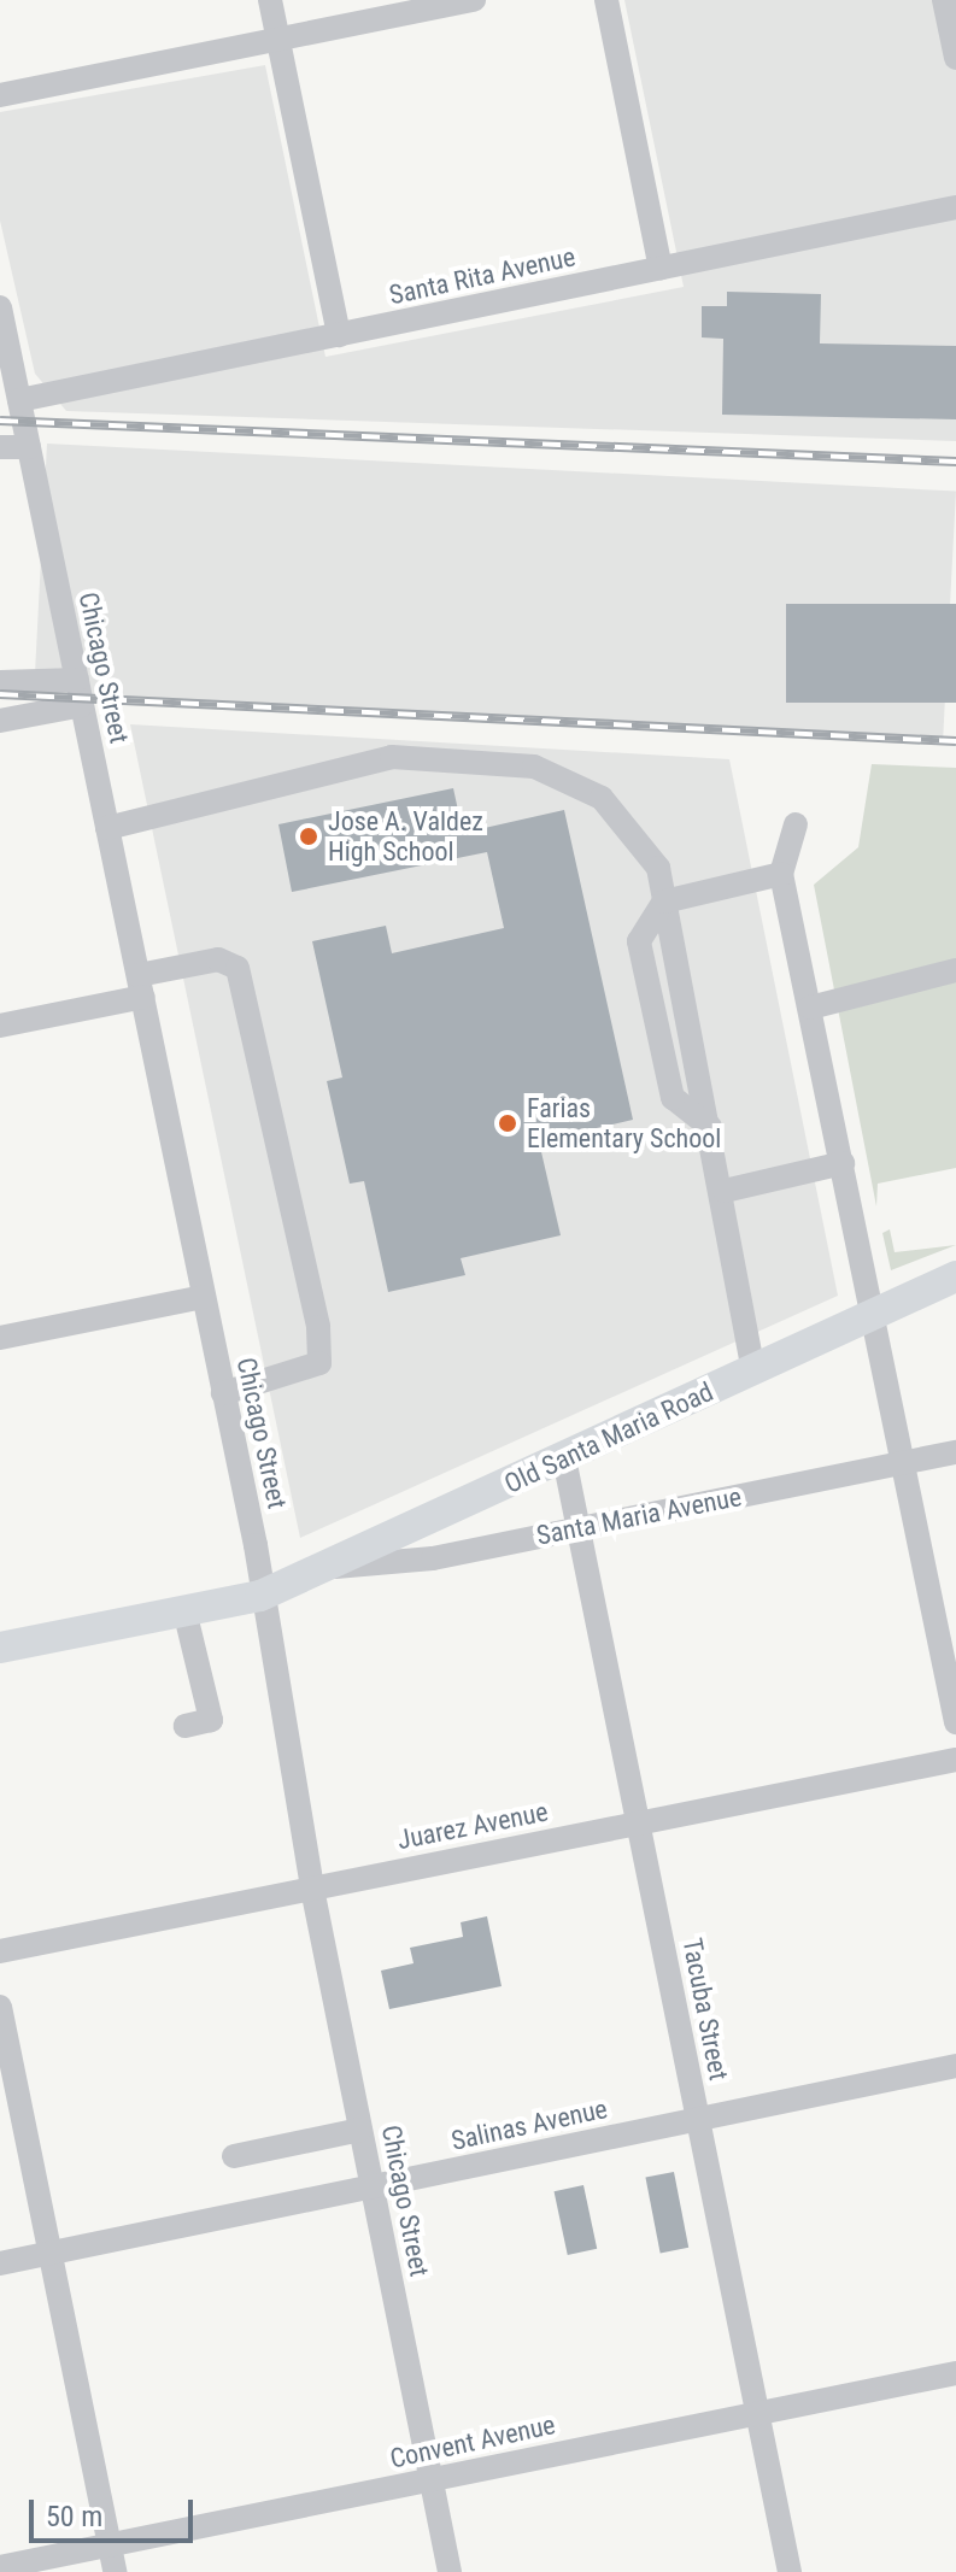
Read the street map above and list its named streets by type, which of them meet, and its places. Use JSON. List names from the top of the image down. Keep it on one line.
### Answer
{"streets":{"main road":["Old Santa Maria Road"],"street":["Santa Rita Avenue","Chicago Street","Santa Maria Avenue","Juarez Avenue","Tacuba Street","Salinas Avenue","Convent Avenue"]},"crossings":[["Santa Rita Avenue","Chicago Street"],["Chicago Street","Old Santa Maria Road"],["Chicago Street","Juarez Avenue"],["Chicago Street","Salinas Avenue"],["Chicago Street","Convent Avenue"],["Old Santa Maria Road","Santa Maria Avenue"],["Old Santa Maria Road","Tacuba Street"],["Santa Maria Avenue","Tacuba Street"],["Juarez Avenue","Tacuba Street"],["Tacuba Street","Salinas Avenue"],["Tacuba Street","Convent Avenue"]],"places":["Jose A. Valdez High School","Farias Elementary School"],"scale_bar":"50 m"}
